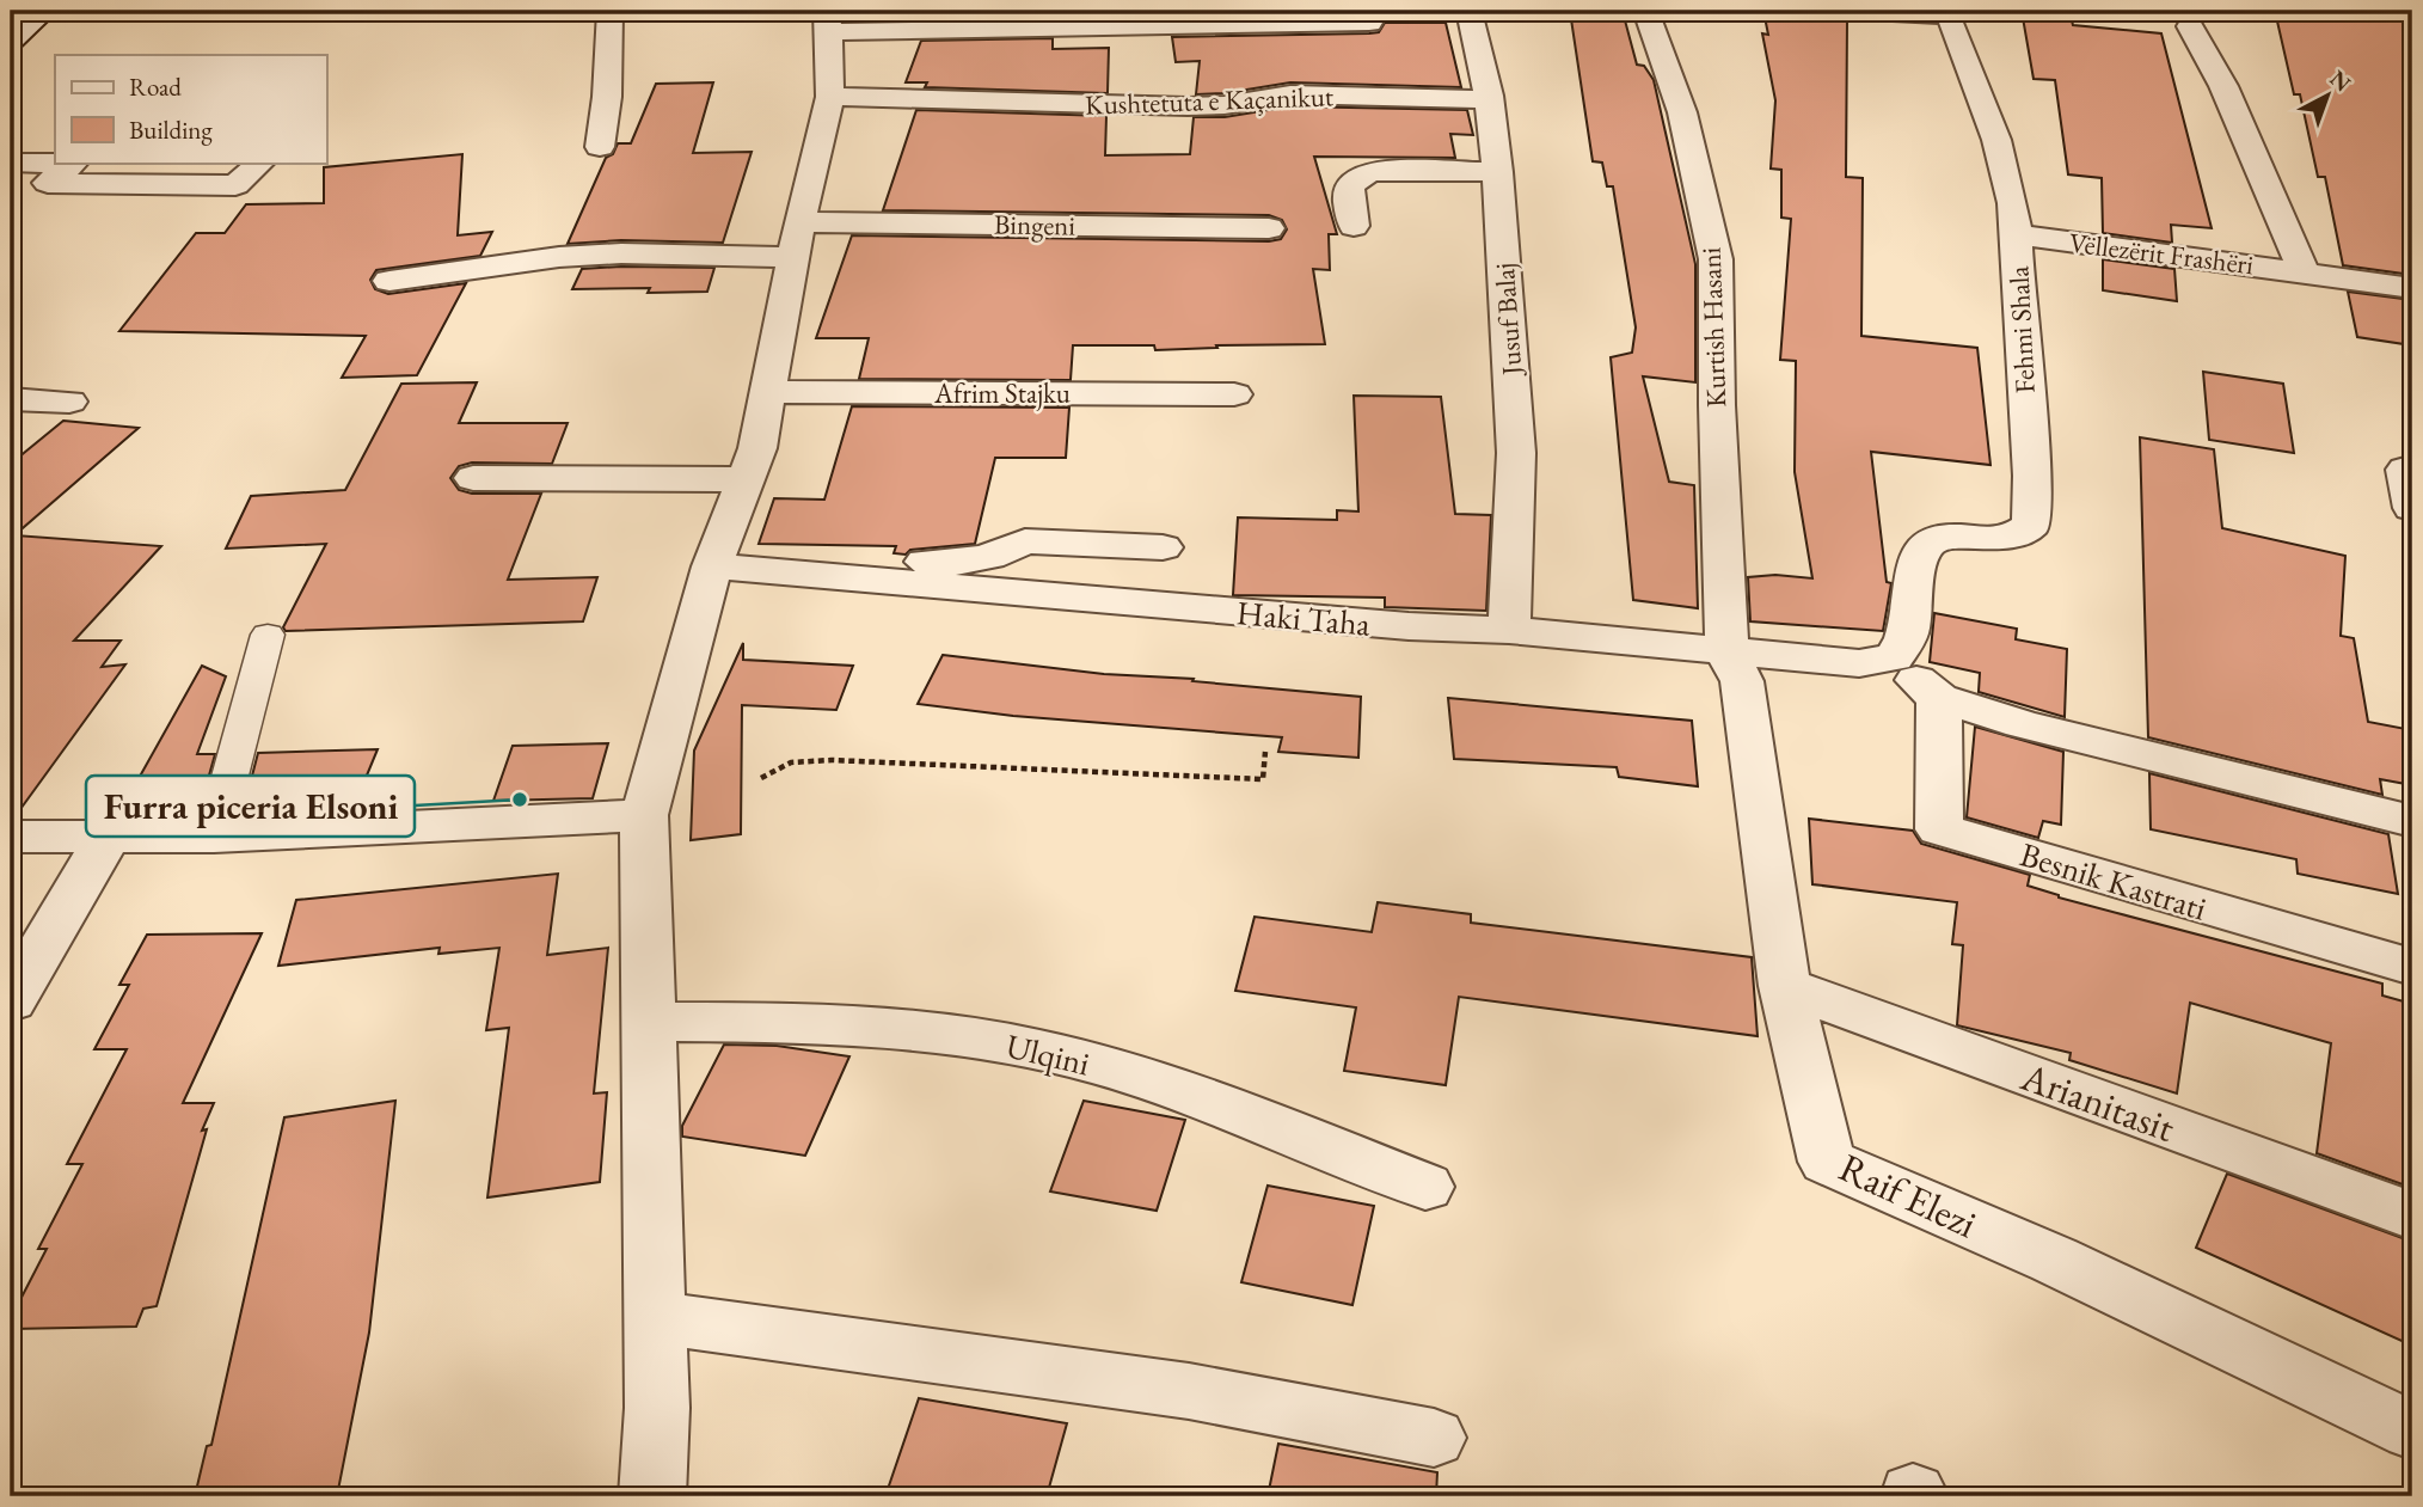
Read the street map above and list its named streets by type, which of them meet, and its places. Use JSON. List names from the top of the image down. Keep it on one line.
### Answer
{"streets":{"street":["Kushtetuta e Kaçanikut","Bingeni","Vëllezërit Frashëri","Jusuf Balaj","Kurtish Hasani","Fehmi Shala","Afrim Stajku","Haki Taha","Besnik Kastrati","Ulqini","Arianitasit","Raif Elezi"]},"crossings":[["Kushtetuta e Kaçanikut","Jusuf Balaj"],["Vëllezërit Frashëri","Fehmi Shala"],["Jusuf Balaj","Haki Taha"],["Kurtish Hasani","Haki Taha"],["Kurtish Hasani","Raif Elezi"],["Fehmi Shala","Haki Taha"],["Haki Taha","Raif Elezi"],["Arianitasit","Raif Elezi"]],"places":["Furra piceria Elsoni"],"legend":["Road","Building"],"north":"top right"}
